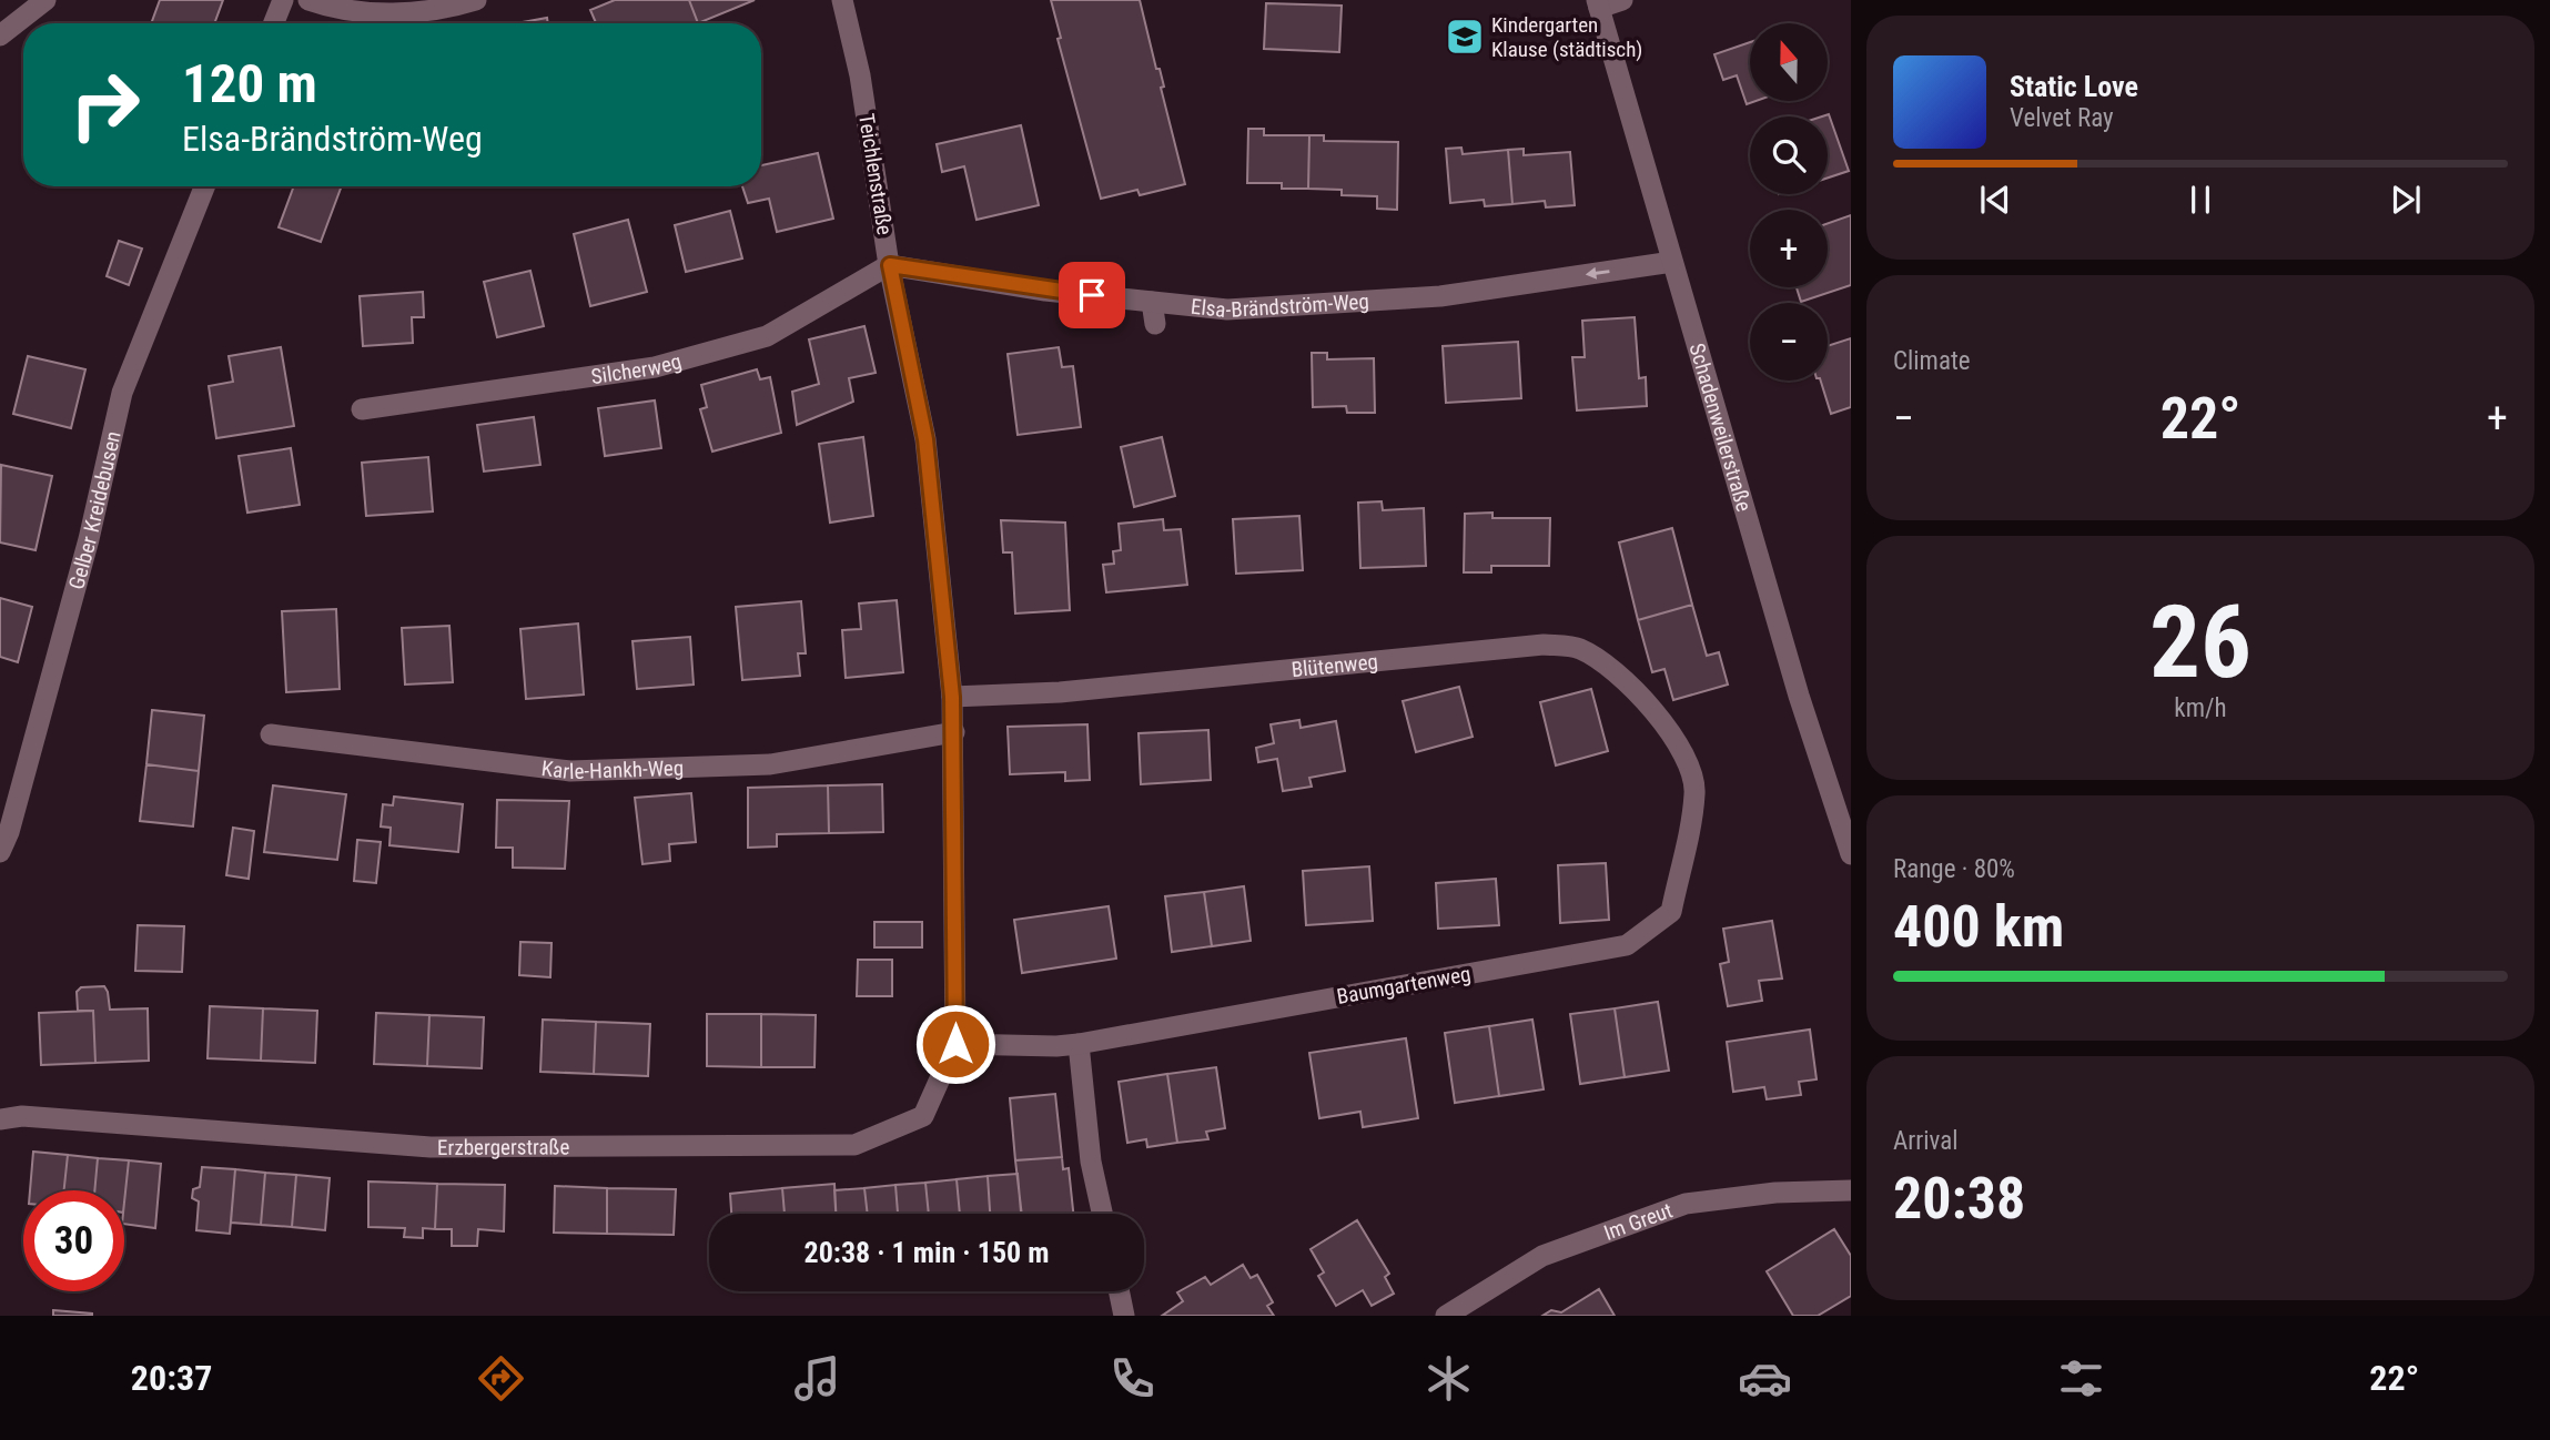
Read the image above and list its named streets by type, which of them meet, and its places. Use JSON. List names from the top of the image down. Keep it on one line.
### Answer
{"streets":{"street":["Teichlenstraße","Elsa-Brändström-Weg","Silcherweg","Schadenweilerstraße","Gelber Kreidebusen","Blütenweg","Karle-Hankh-Weg","Baumgartenweg","Erzbergerstraße","Im Greut"]},"crossings":[["Teichlenstraße","Elsa-Brändström-Weg"],["Teichlenstraße","Silcherweg"],["Teichlenstraße","Blütenweg"],["Teichlenstraße","Karle-Hankh-Weg"],["Teichlenstraße","Baumgartenweg"],["Teichlenstraße","Erzbergerstraße"],["Elsa-Brändström-Weg","Silcherweg"],["Elsa-Brändström-Weg","Schadenweilerstraße"],["Blütenweg","Baumgartenweg"],["Baumgartenweg","Erzbergerstraße"]],"one_way":["Elsa-Brändström-Weg"],"places":{"school or university":["Kindergarten Klause (städtisch)"]},"north":"top","page":{"map_buttons":["+","−"],"turn":["120 m","Elsa-Brändström-Weg"],"song":["Static Love","Velvet Ray"],"tile":["Climate",["26","km/h"],["Range · 80%","400 km"],["Arrival","20:38"]],"heat":["−","22°","+"],"limit":"30","trip":"20:38 · 1 min · 150 m","tabs":["20:37","22°"]}}
